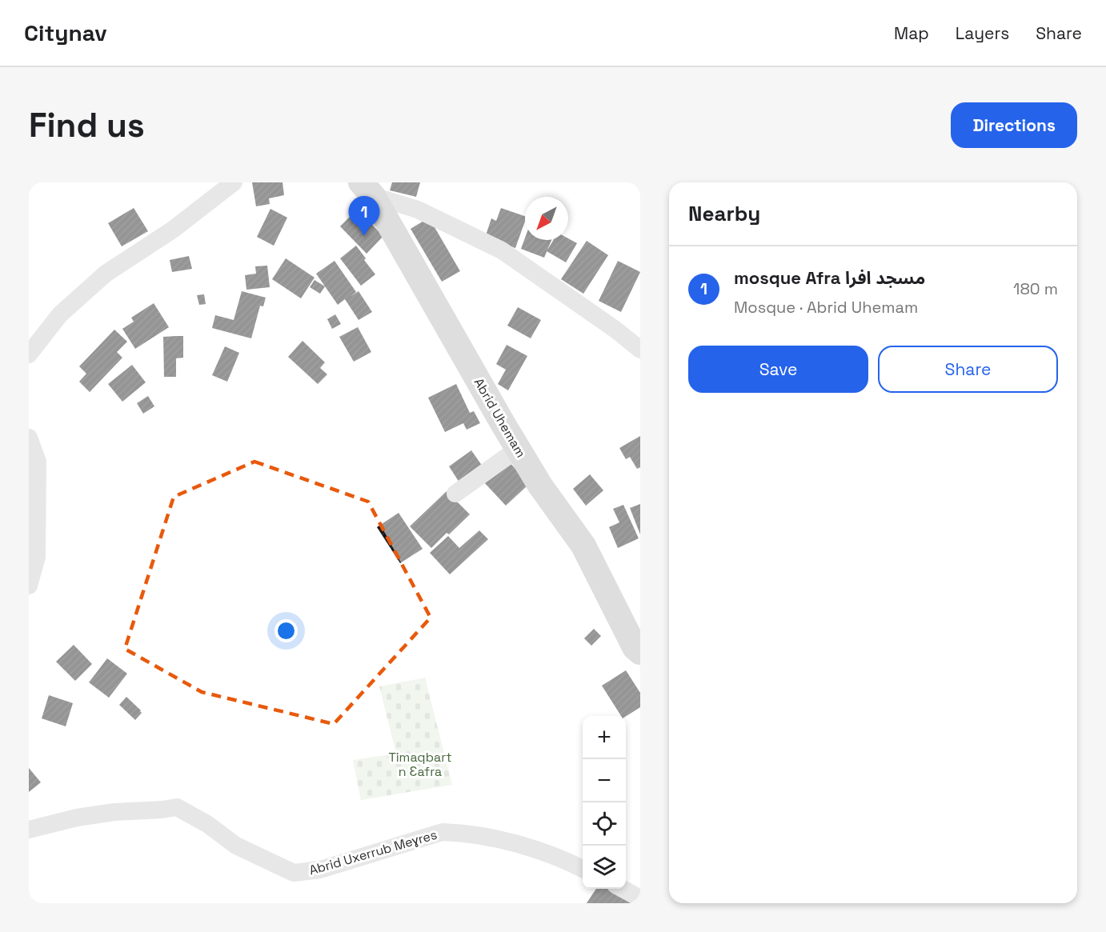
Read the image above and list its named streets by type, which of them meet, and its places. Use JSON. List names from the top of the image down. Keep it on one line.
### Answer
{"streets":{"street":["Abrid Uhemam","Abrid Uxerrub Meɣres"]},"parks":["Timaqbart n Ɛafra"],"north":"bottom left","page":{"header":"Citynav","nav":["Map","Layers","Share"],"buttons":["Directions",["Save","Share"]],"title":"Find us","heading":"Nearby","pins":"1","list":[{"mark":"1","name":"mosque Afra مسجد افرا","note":"Mosque · Abrid Uhemam","value":"180 m"}],"map_buttons":["+","−"]}}
